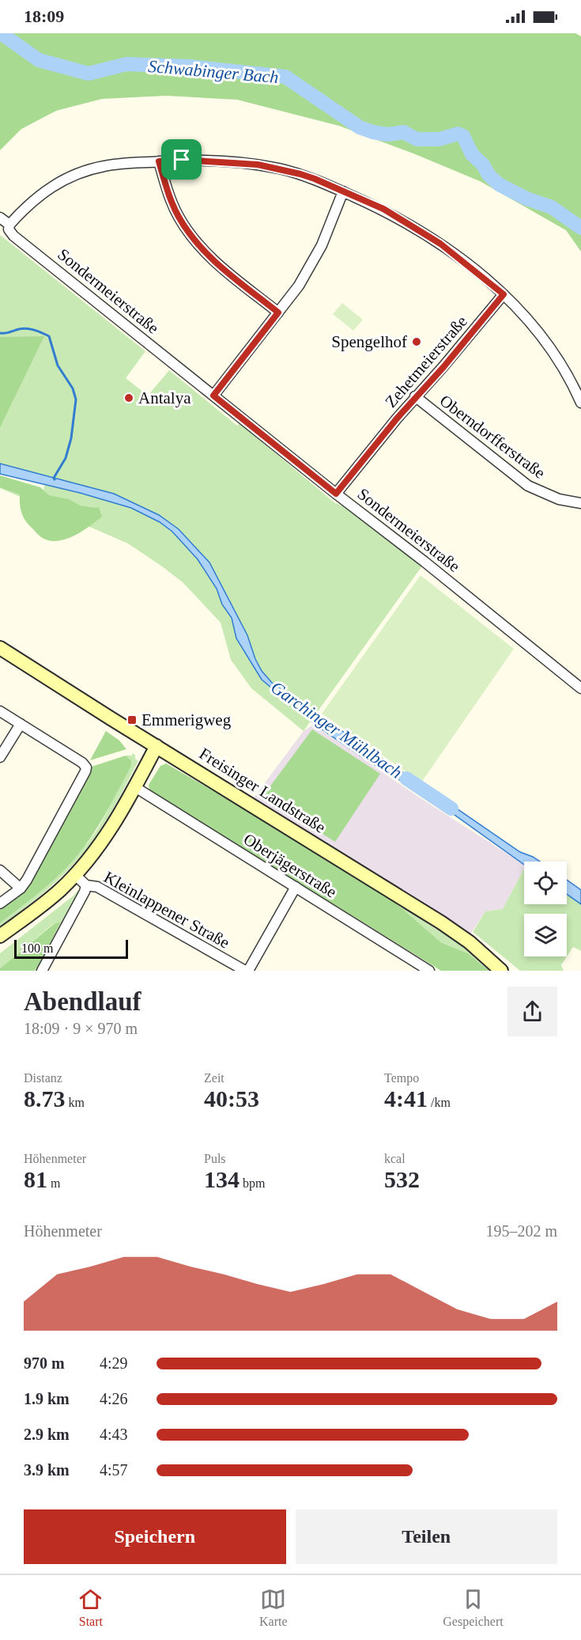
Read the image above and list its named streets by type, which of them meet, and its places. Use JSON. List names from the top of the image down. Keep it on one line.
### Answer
{"streets":{"main road":["Freisinger Landstraße"],"street":["Sondermeierstraße","Zehetmeierstraße","Oberndorfferstraße","Oberjägerstraße","Kleinlappener Straße"]},"crossings":[["Sondermeierstraße","Zehetmeierstraße"],["Zehetmeierstraße","Oberndorfferstraße"]],"water":["Schwabinger Bach","Garchinger Mühlbach"],"places":{"other":["Spengelhof","Antalya"],"transit":["Emmerigweg"]},"scale_bar":"100 m","page":{"status":"18:09","scale":"100 m","heading":["Abendlauf","18:09 · 9 × 970 m"],"stats":[["Distanz","8.73 km"],["Zeit","40:53"],["Tempo","4:41 /km"],["Höhenmeter","81 m"],["Puls","134 bpm"],["kcal","532"]],"chart":["Höhenmeter","195–202 m"],"list":[{"name":"970 m","note":"4:29"},{"name":"1.9 km","note":"4:26"},{"name":"2.9 km","note":"4:43"},{"name":"3.9 km","note":"4:57"}],"buttons":["Speichern","Teilen"],"tabs":["Start","Karte","Gespeichert"]}}
